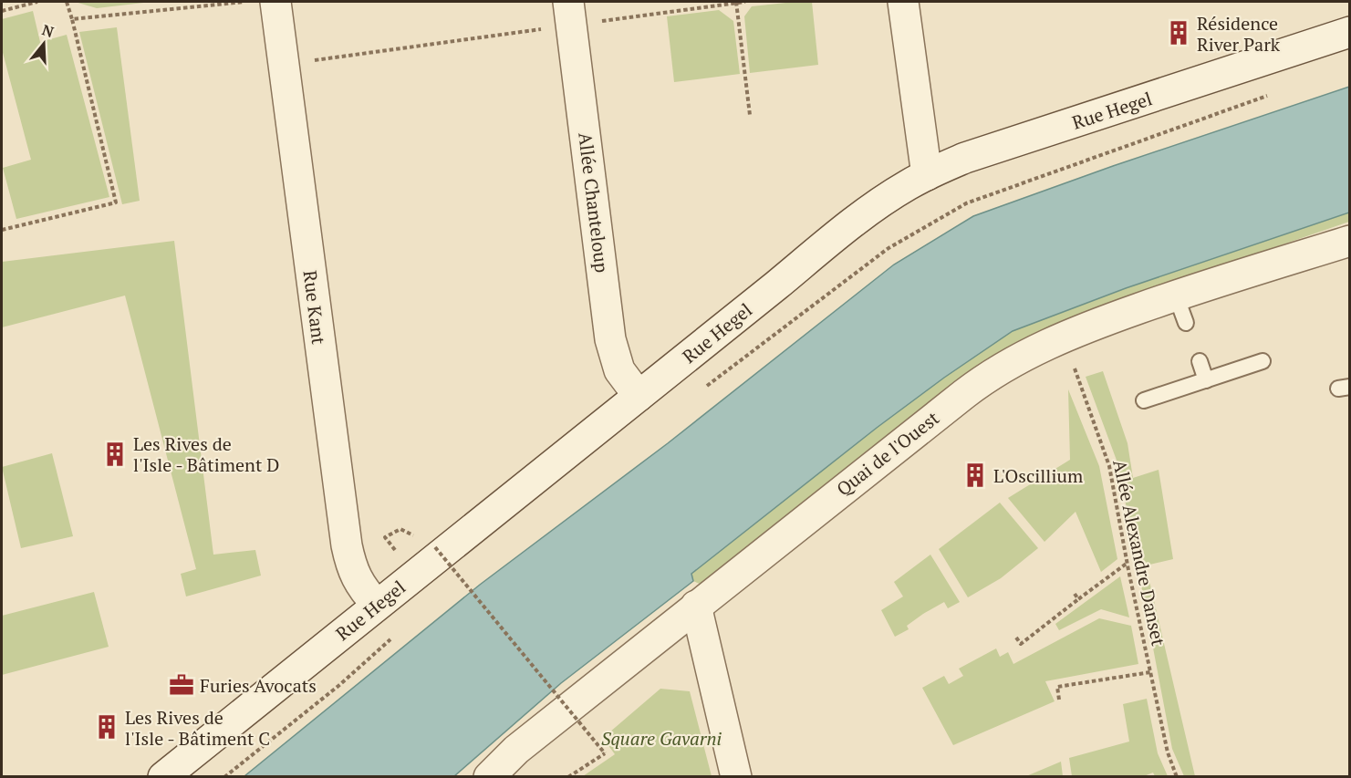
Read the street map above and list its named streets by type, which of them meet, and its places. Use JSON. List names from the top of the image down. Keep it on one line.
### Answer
{"streets":{"street":["Rue Hegel","Allée Chanteloup","Rue Kant","Quai de l'Ouest"],"path":["Allée Alexandre Danset"]},"crossings":[["Rue Hegel","Allée Chanteloup"],["Rue Hegel","Rue Kant"],["Quai de l'Ouest","Allée Alexandre Danset"]],"parks":["Square Gavarni"],"places":{"building":["Résidence River Park","Les Rives de l'Isle - Bâtiment D","L'Oscillium","Les Rives de l'Isle - Bâtiment C"],"office":["Furies Avocats"]},"north":"top"}
